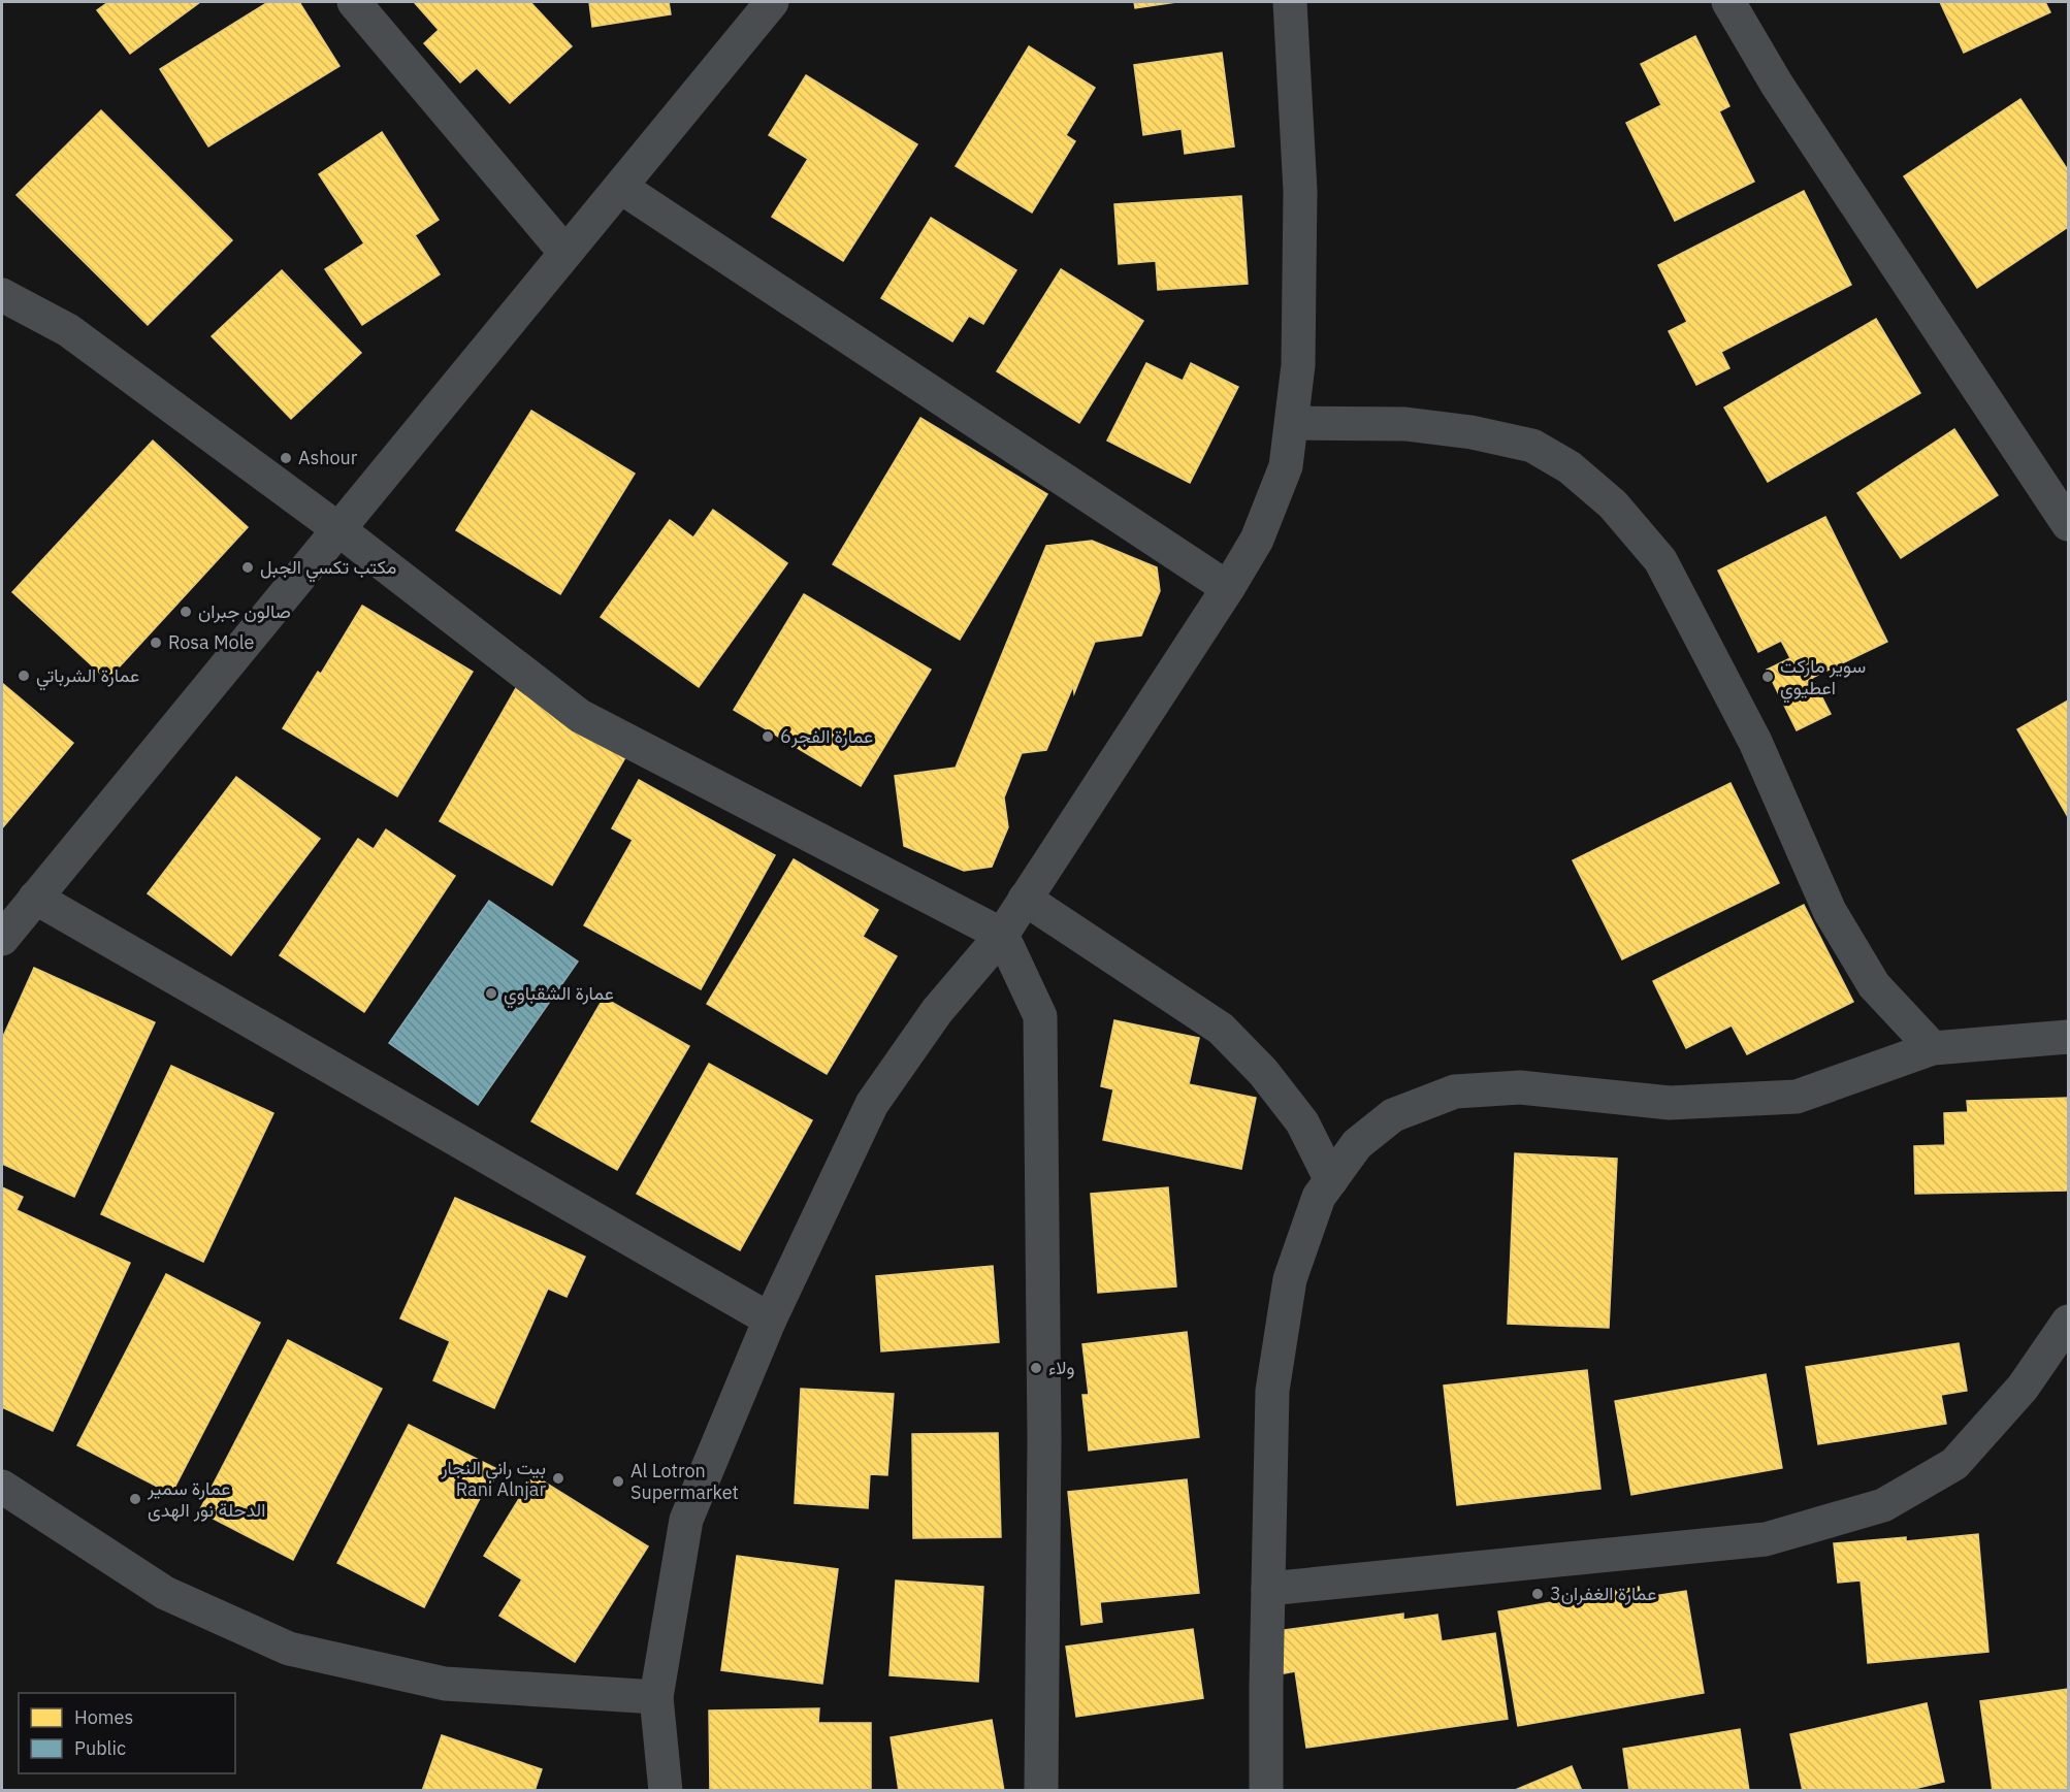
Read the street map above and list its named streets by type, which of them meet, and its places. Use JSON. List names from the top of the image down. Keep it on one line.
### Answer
{"places":["Ashour","مكتب تكسي الجبل","صالون جبران","Rosa Mole","عمارة الشرباتي","سوير ماركت اعطيوي","عمارة الفجر6","عمارة الشقباوي","ولاء","بيت راني النجار Rani Alnjar","Al Lotron Supermarket","عمارة سمير الدحلة نور الهدى","عمارة الغفران3"],"legend":["Homes","Public"]}
